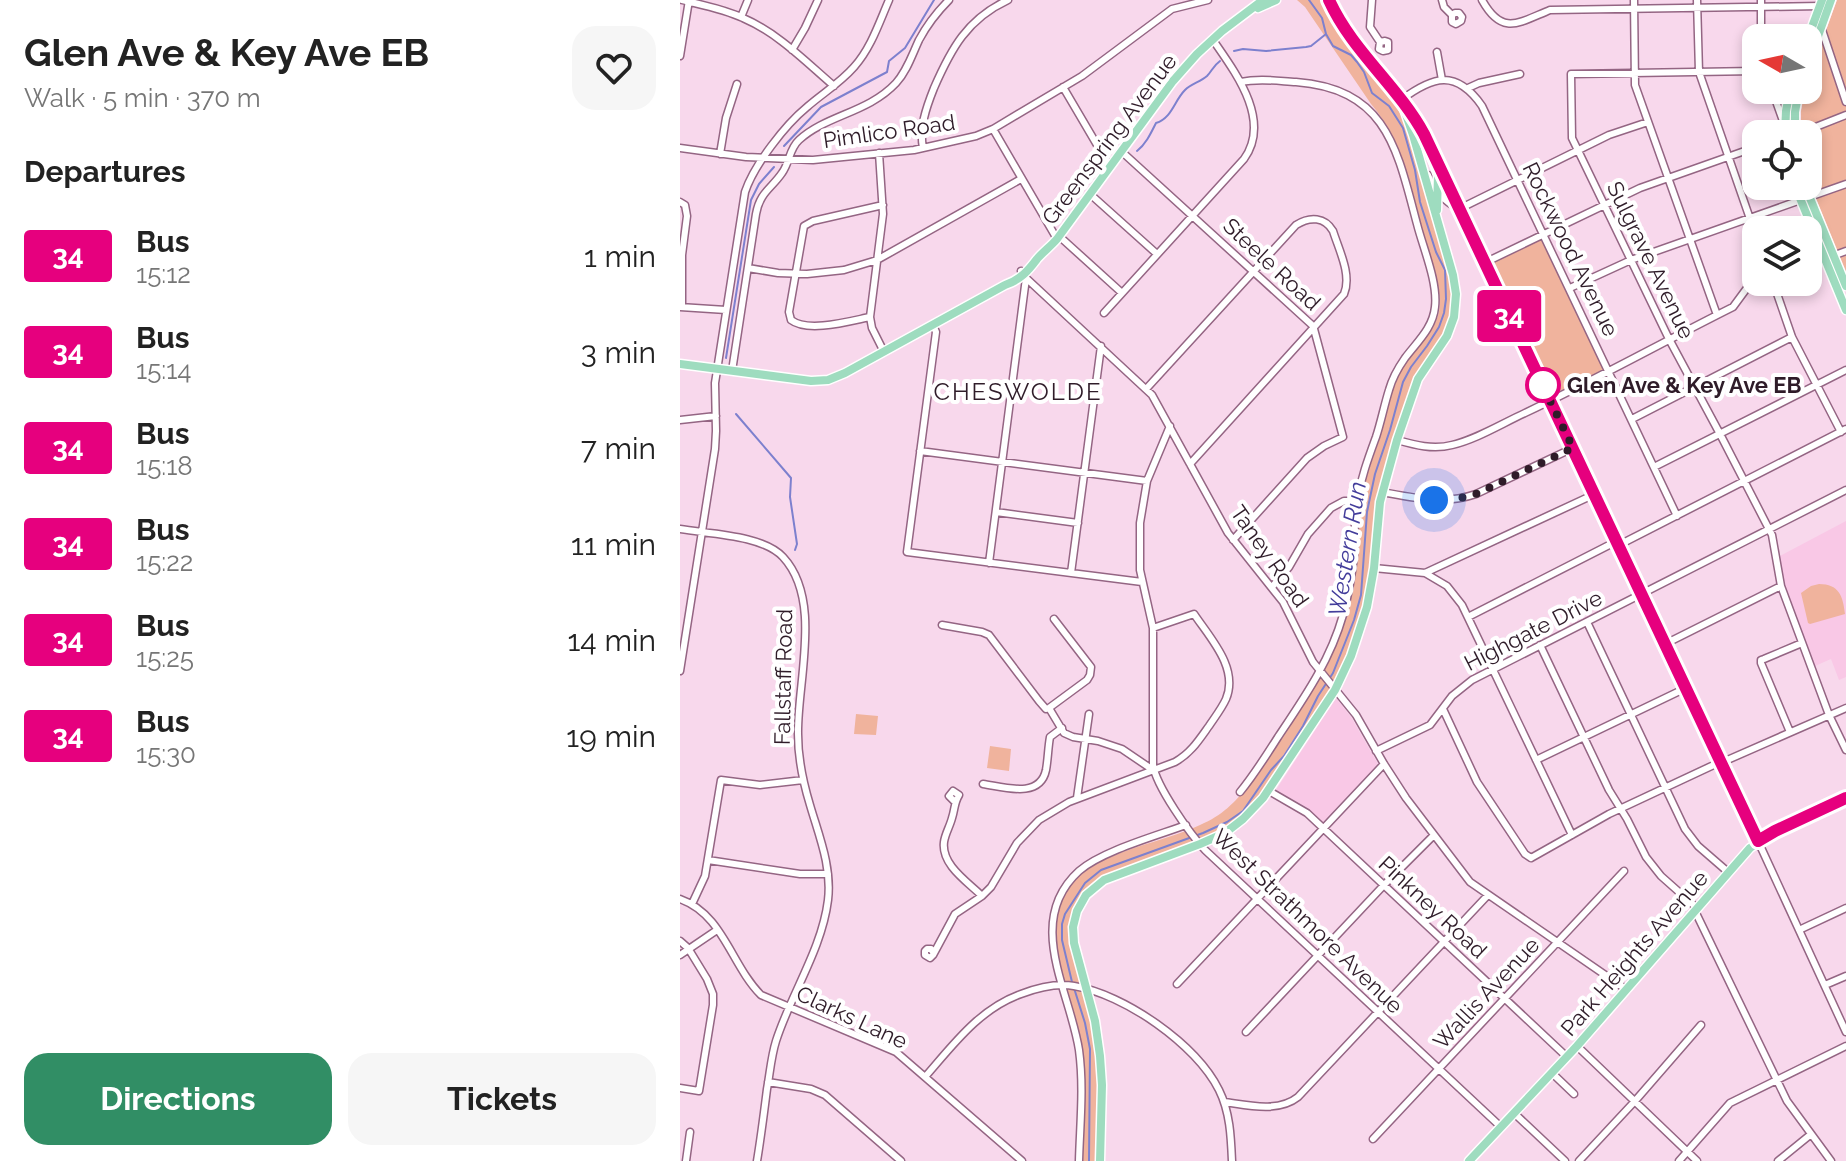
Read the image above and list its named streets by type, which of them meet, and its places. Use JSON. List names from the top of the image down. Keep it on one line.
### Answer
{"streets":{"main road":["Greenspring Avenue","Park Heights Avenue"],"street":["Pimlico Road","Rockwood Avenue","Sulgrave Avenue","Steele Road","Taney Road","Highgate Drive","Fallstaff Road","Pinkney Road","West Strathmore Avenue","Wallis Avenue","Clarks Lane"]},"crossings":[["Greenspring Avenue","Steele Road"],["Greenspring Avenue","Taney Road"],["Sulgrave Avenue","Highgate Drive"],["Steele Road","Taney Road"],["Taney Road","Highgate Drive"],["Taney Road","West Strathmore Avenue"],["Taney Road","Park Heights Avenue"],["Taney Road","Wallis Avenue"],["Fallstaff Road","Clarks Lane"],["Pinkney Road","Park Heights Avenue"],["Pinkney Road","Wallis Avenue"],["West Strathmore Avenue","Park Heights Avenue"],["West Strathmore Avenue","Wallis Avenue"]],"districts":["CHESWOLDE"],"water":["Western Run"],"places":["Glen Ave & Key Ave EB"],"lines":["bus line 34"],"north":"left","page":{"heading":[["Glen Ave & Key Ave EB","Walk · 5 min · 370 m"],"Departures"],"on_map":"34","list":[{"mark":"34","name":"Bus","note":"15:12","value":"1 min"},{"mark":"34","name":"Bus","note":"15:14","value":"3 min"},{"mark":"34","name":"Bus","note":"15:18","value":"7 min"},{"mark":"34","name":"Bus","note":"15:22","value":"11 min"},{"mark":"34","name":"Bus","note":"15:25","value":"14 min"},{"mark":"34","name":"Bus","note":"15:30","value":"19 min"}],"buttons":["Directions","Tickets"]}}
